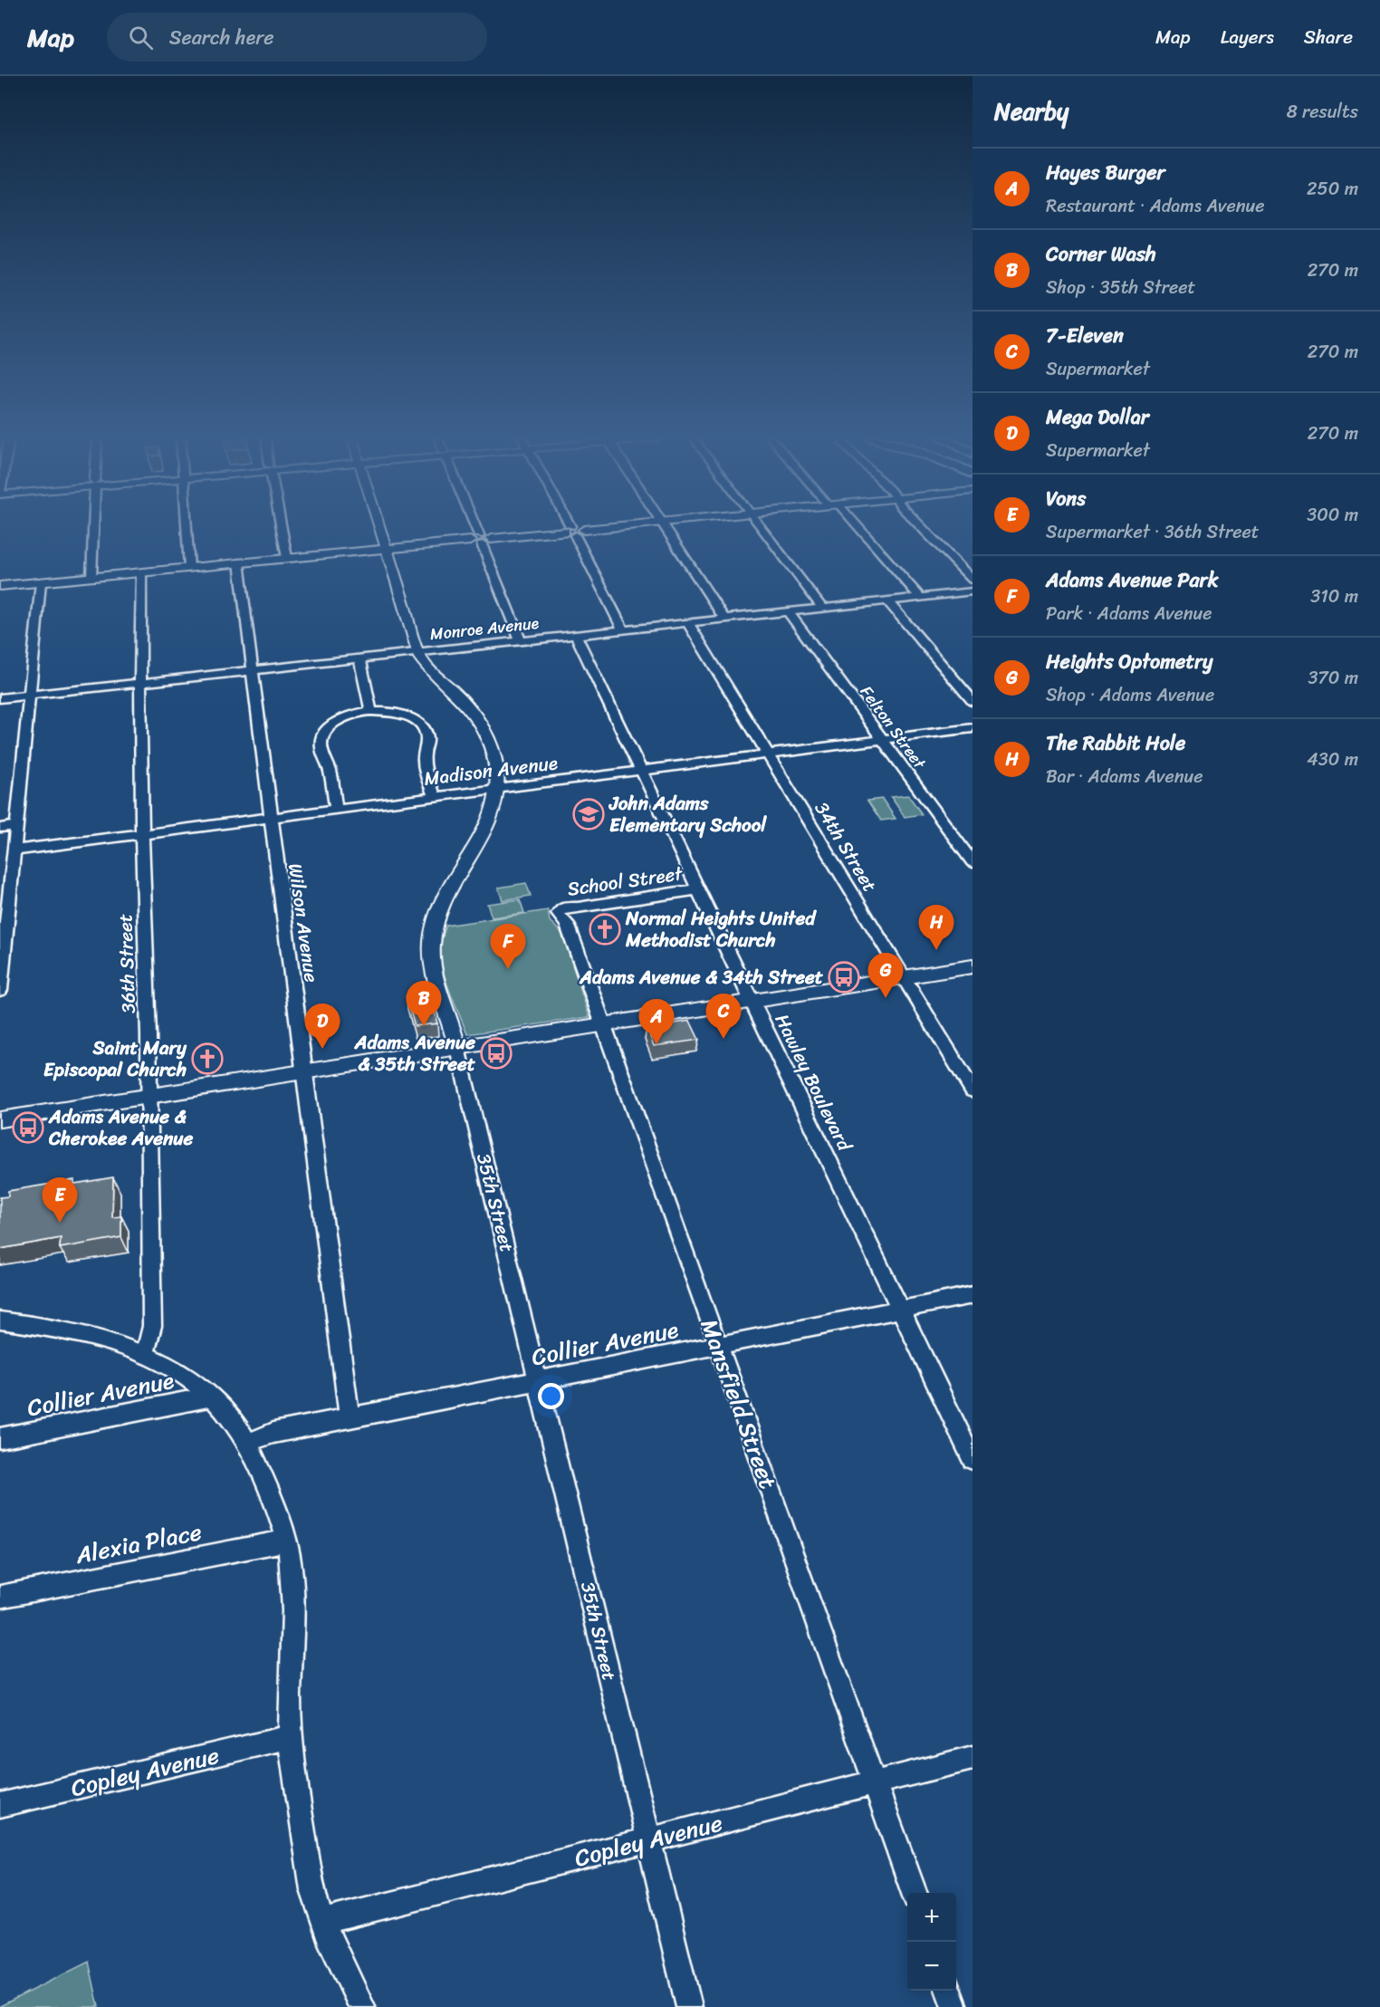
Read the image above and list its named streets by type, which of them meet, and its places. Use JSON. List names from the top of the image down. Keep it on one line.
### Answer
{"streets":{"main road":["35th Street"],"street":["Monroe Avenue","Felton Street","Madison Avenue","34th Street","School Street","Wilson Avenue","36th Street","Hawley Boulevard","Collier Avenue","Mansfield Street","Alexia Place","Copley Avenue"]},"crossings":[["Monroe Avenue","Felton Street"],["Monroe Avenue","34th Street"],["Monroe Avenue","Wilson Avenue"],["Monroe Avenue","36th Street"],["Monroe Avenue","Hawley Boulevard"],["Monroe Avenue","35th Street"],["Felton Street","Madison Avenue"],["Madison Avenue","34th Street"],["Madison Avenue","Wilson Avenue"],["Madison Avenue","36th Street"],["Madison Avenue","Hawley Boulevard"],["Madison Avenue","35th Street"],["School Street","Hawley Boulevard"],["School Street","Mansfield Street"],["Wilson Avenue","Collier Avenue"],["Hawley Boulevard","Collier Avenue"],["35th Street","Collier Avenue"],["35th Street","Copley Avenue"],["Collier Avenue","Mansfield Street"],["Mansfield Street","Copley Avenue"]],"places":{"school or university":["John Adams Elementary School"],"church":["Normal Heights United Methodist Church","Saint Mary Episcopal Church"],"bus stop":["Adams Avenue & 34th Street","Adams Avenue & 35th Street","Adams Avenue & Cherokee Avenue"]},"page":{"header":"Map","search":"Search here","nav":["Map","Layers","Share"],"heading":["Nearby","8 results"],"list":[{"mark":"A","name":"Hayes Burger","note":"Restaurant · Adams Avenue","value":"250 m"},{"mark":"B","name":"Corner Wash","note":"Shop · 35th Street","value":"270 m"},{"mark":"C","name":"7-Eleven","note":"Supermarket","value":"270 m"},{"mark":"D","name":"Mega Dollar","note":"Supermarket","value":"270 m"},{"mark":"E","name":"Vons","note":"Supermarket · 36th Street","value":"300 m"},{"mark":"F","name":"Adams Avenue Park","note":"Park · Adams Avenue","value":"310 m"},{"mark":"G","name":"Heights Optometry","note":"Shop · Adams Avenue","value":"370 m"},{"mark":"H","name":"The Rabbit Hole","note":"Bar · Adams Avenue","value":"430 m"}],"pins":["H","F","G","B","C","A","D","E"],"map_buttons":["+","−"]}}
